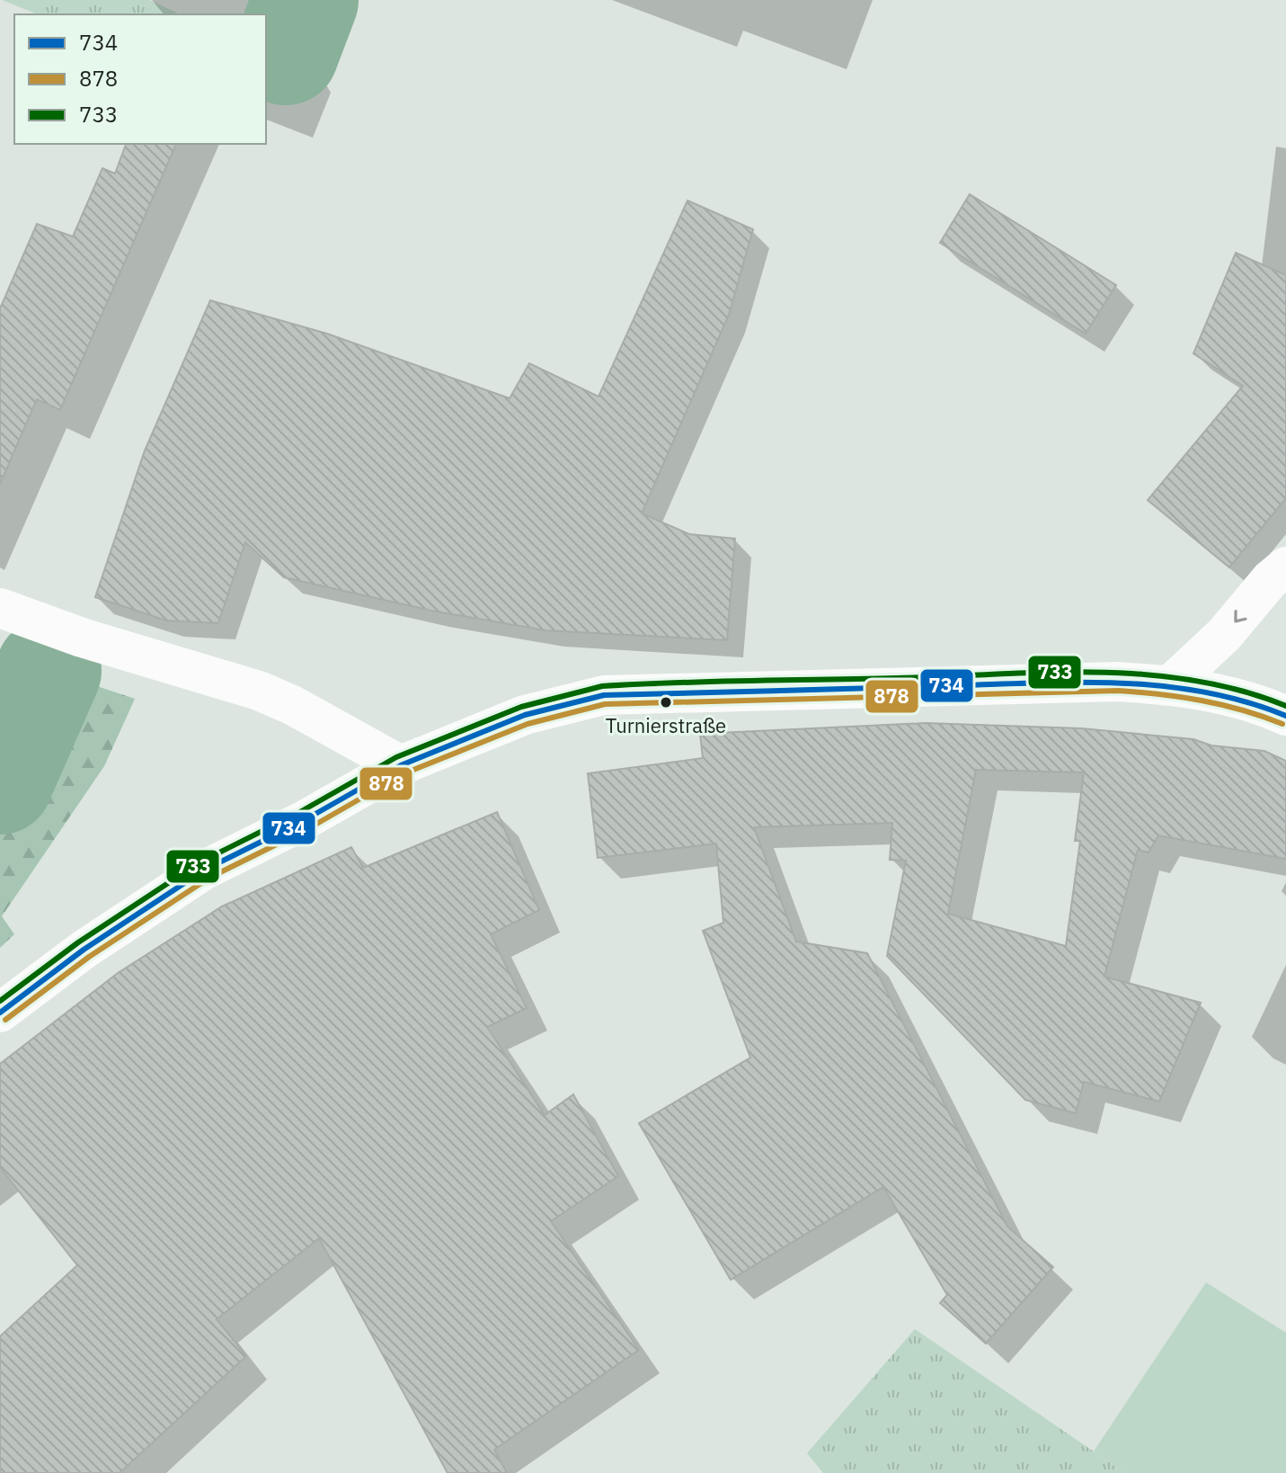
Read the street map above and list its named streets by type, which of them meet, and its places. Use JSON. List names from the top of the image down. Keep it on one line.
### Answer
{"places":["Turnierstraße"],"lines":["transit line 733","transit line 734","transit line 878"],"legend":["734","878","733"]}
